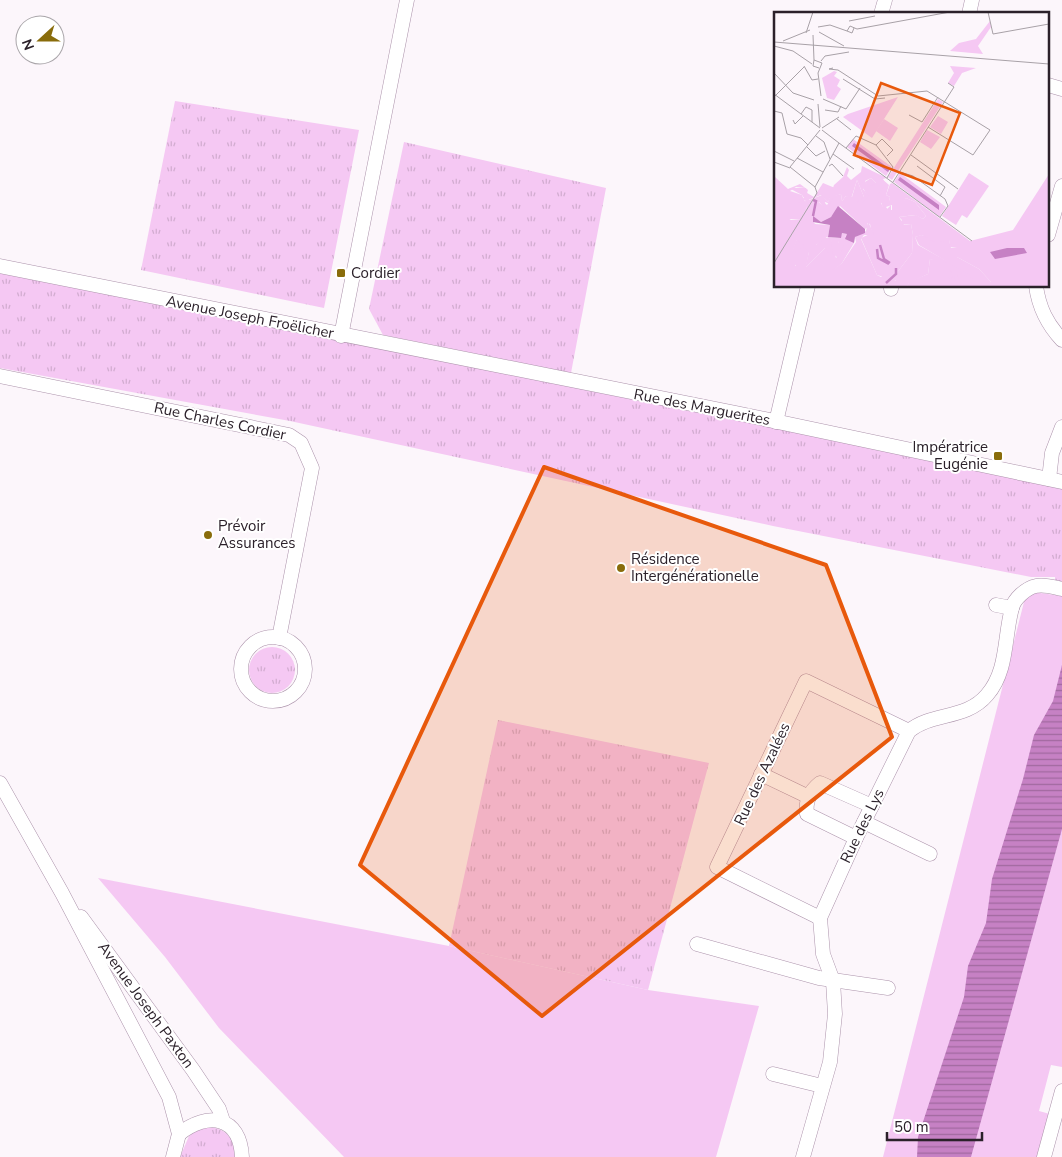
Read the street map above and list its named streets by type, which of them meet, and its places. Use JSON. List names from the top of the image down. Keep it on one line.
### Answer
{"streets":{"street":["Avenue Joseph Froëlicher","Rue des Marguerites","Rue Charles Cordier","Rue des Azalées","Rue des Lys","Avenue Joseph Paxton"]},"crossings":[["Avenue Joseph Froëlicher","Rue des Marguerites"],["Rue des Azalées","Rue des Lys"]],"places":{"transit":["Cordier","Impératrice Eugénie"],"other":["Prévoir Assurances","Résidence Intergénérationelle"]},"scale_bar":"50 m","north":"left"}
